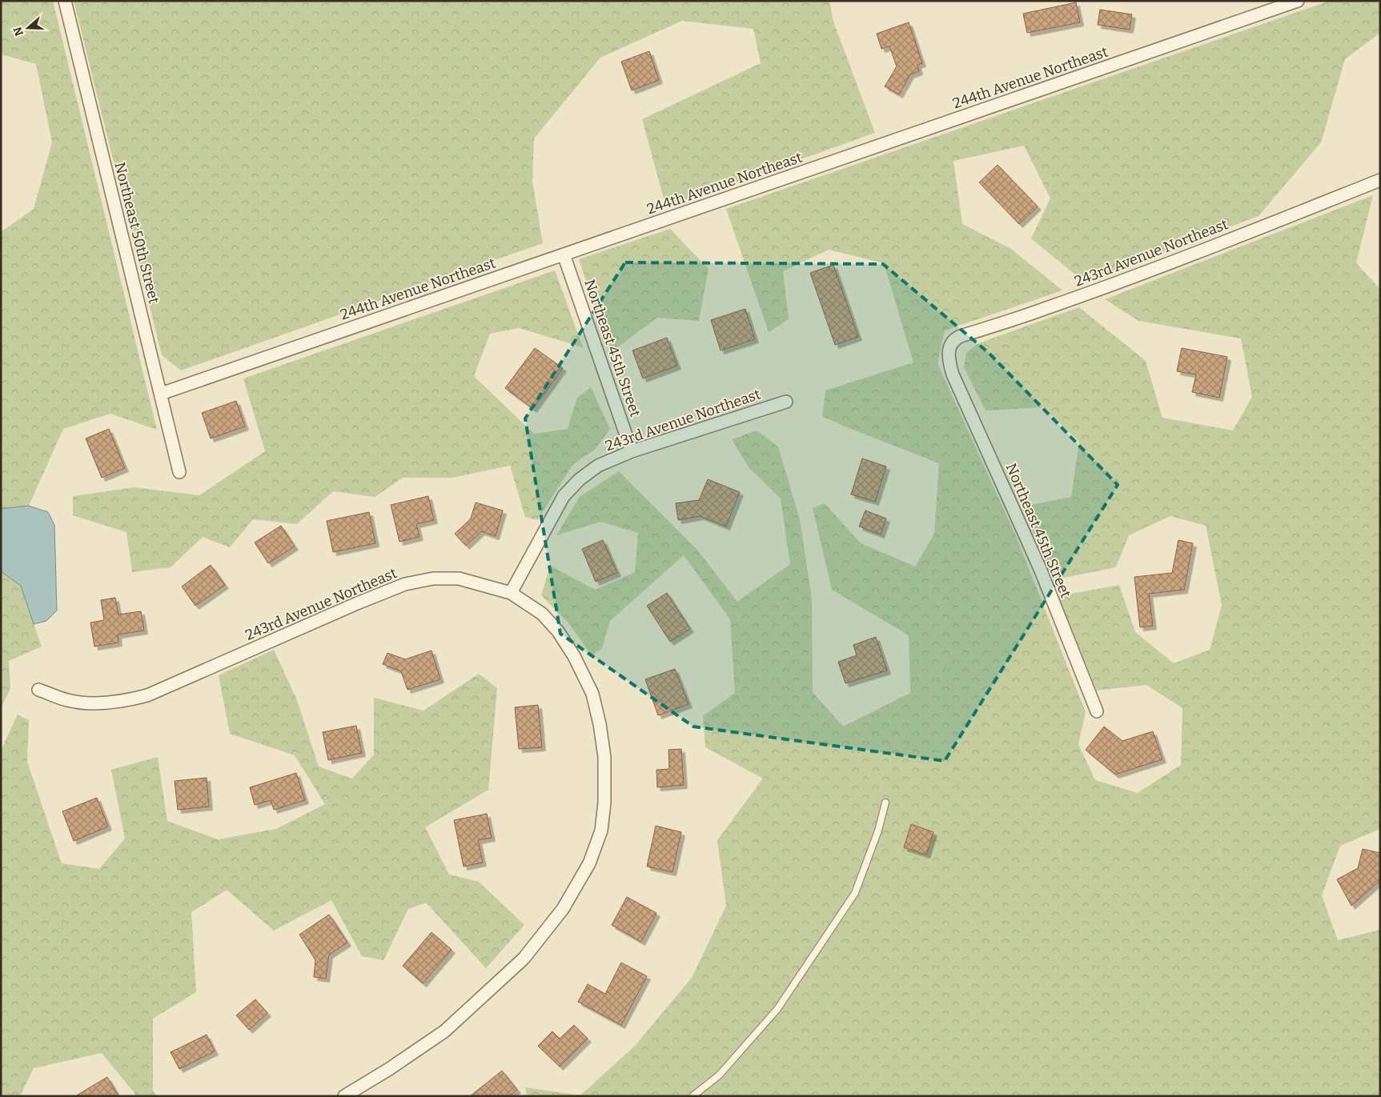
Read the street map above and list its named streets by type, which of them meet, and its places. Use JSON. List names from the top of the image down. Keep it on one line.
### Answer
{"streets":{"street":["244th Avenue Northeast","Northeast 50th Street","243rd Avenue Northeast","Northeast 45th Street"]},"crossings":[["244th Avenue Northeast","Northeast 50th Street"],["244th Avenue Northeast","Northeast 45th Street"],["243rd Avenue Northeast","Northeast 45th Street"]],"north":"left"}
